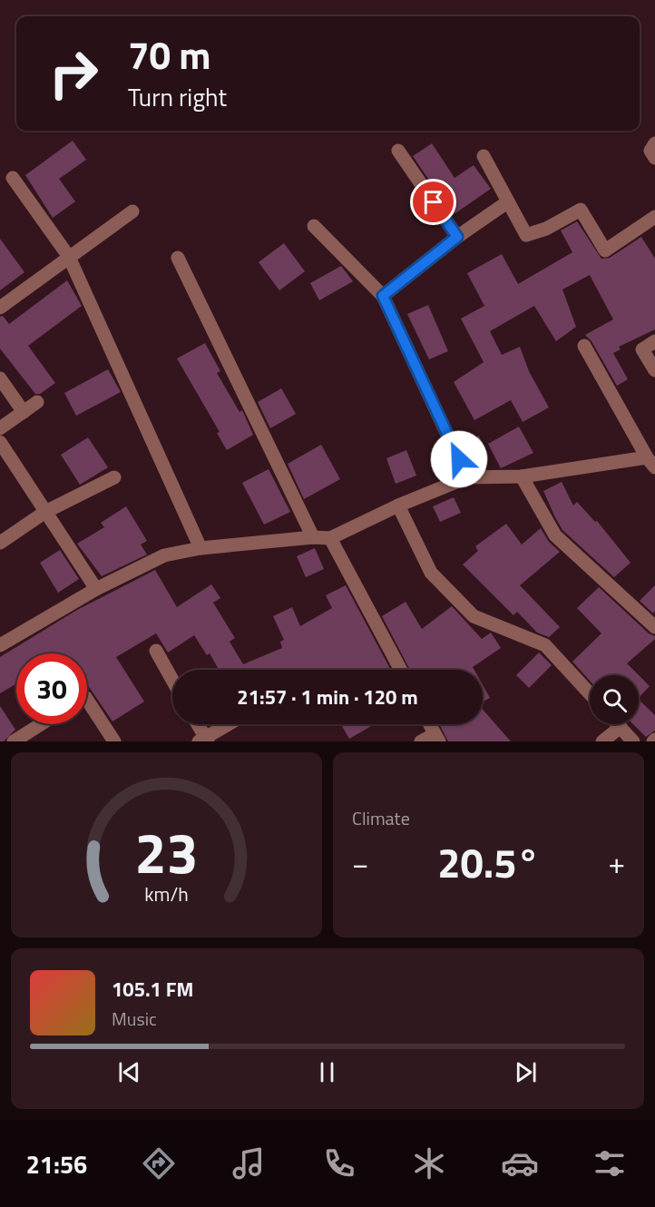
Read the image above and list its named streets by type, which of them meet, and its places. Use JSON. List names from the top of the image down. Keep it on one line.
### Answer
{"page":{"turn":["70 m","Turn right"],"limit":"30","trip":"21:57 · 1 min · 120 m","tile":"Climate","heat":["−","20.5°","+"],"song":["105.1 FM","Music"],"tabs":"21:56","gauge":["23","km/h"]}}
